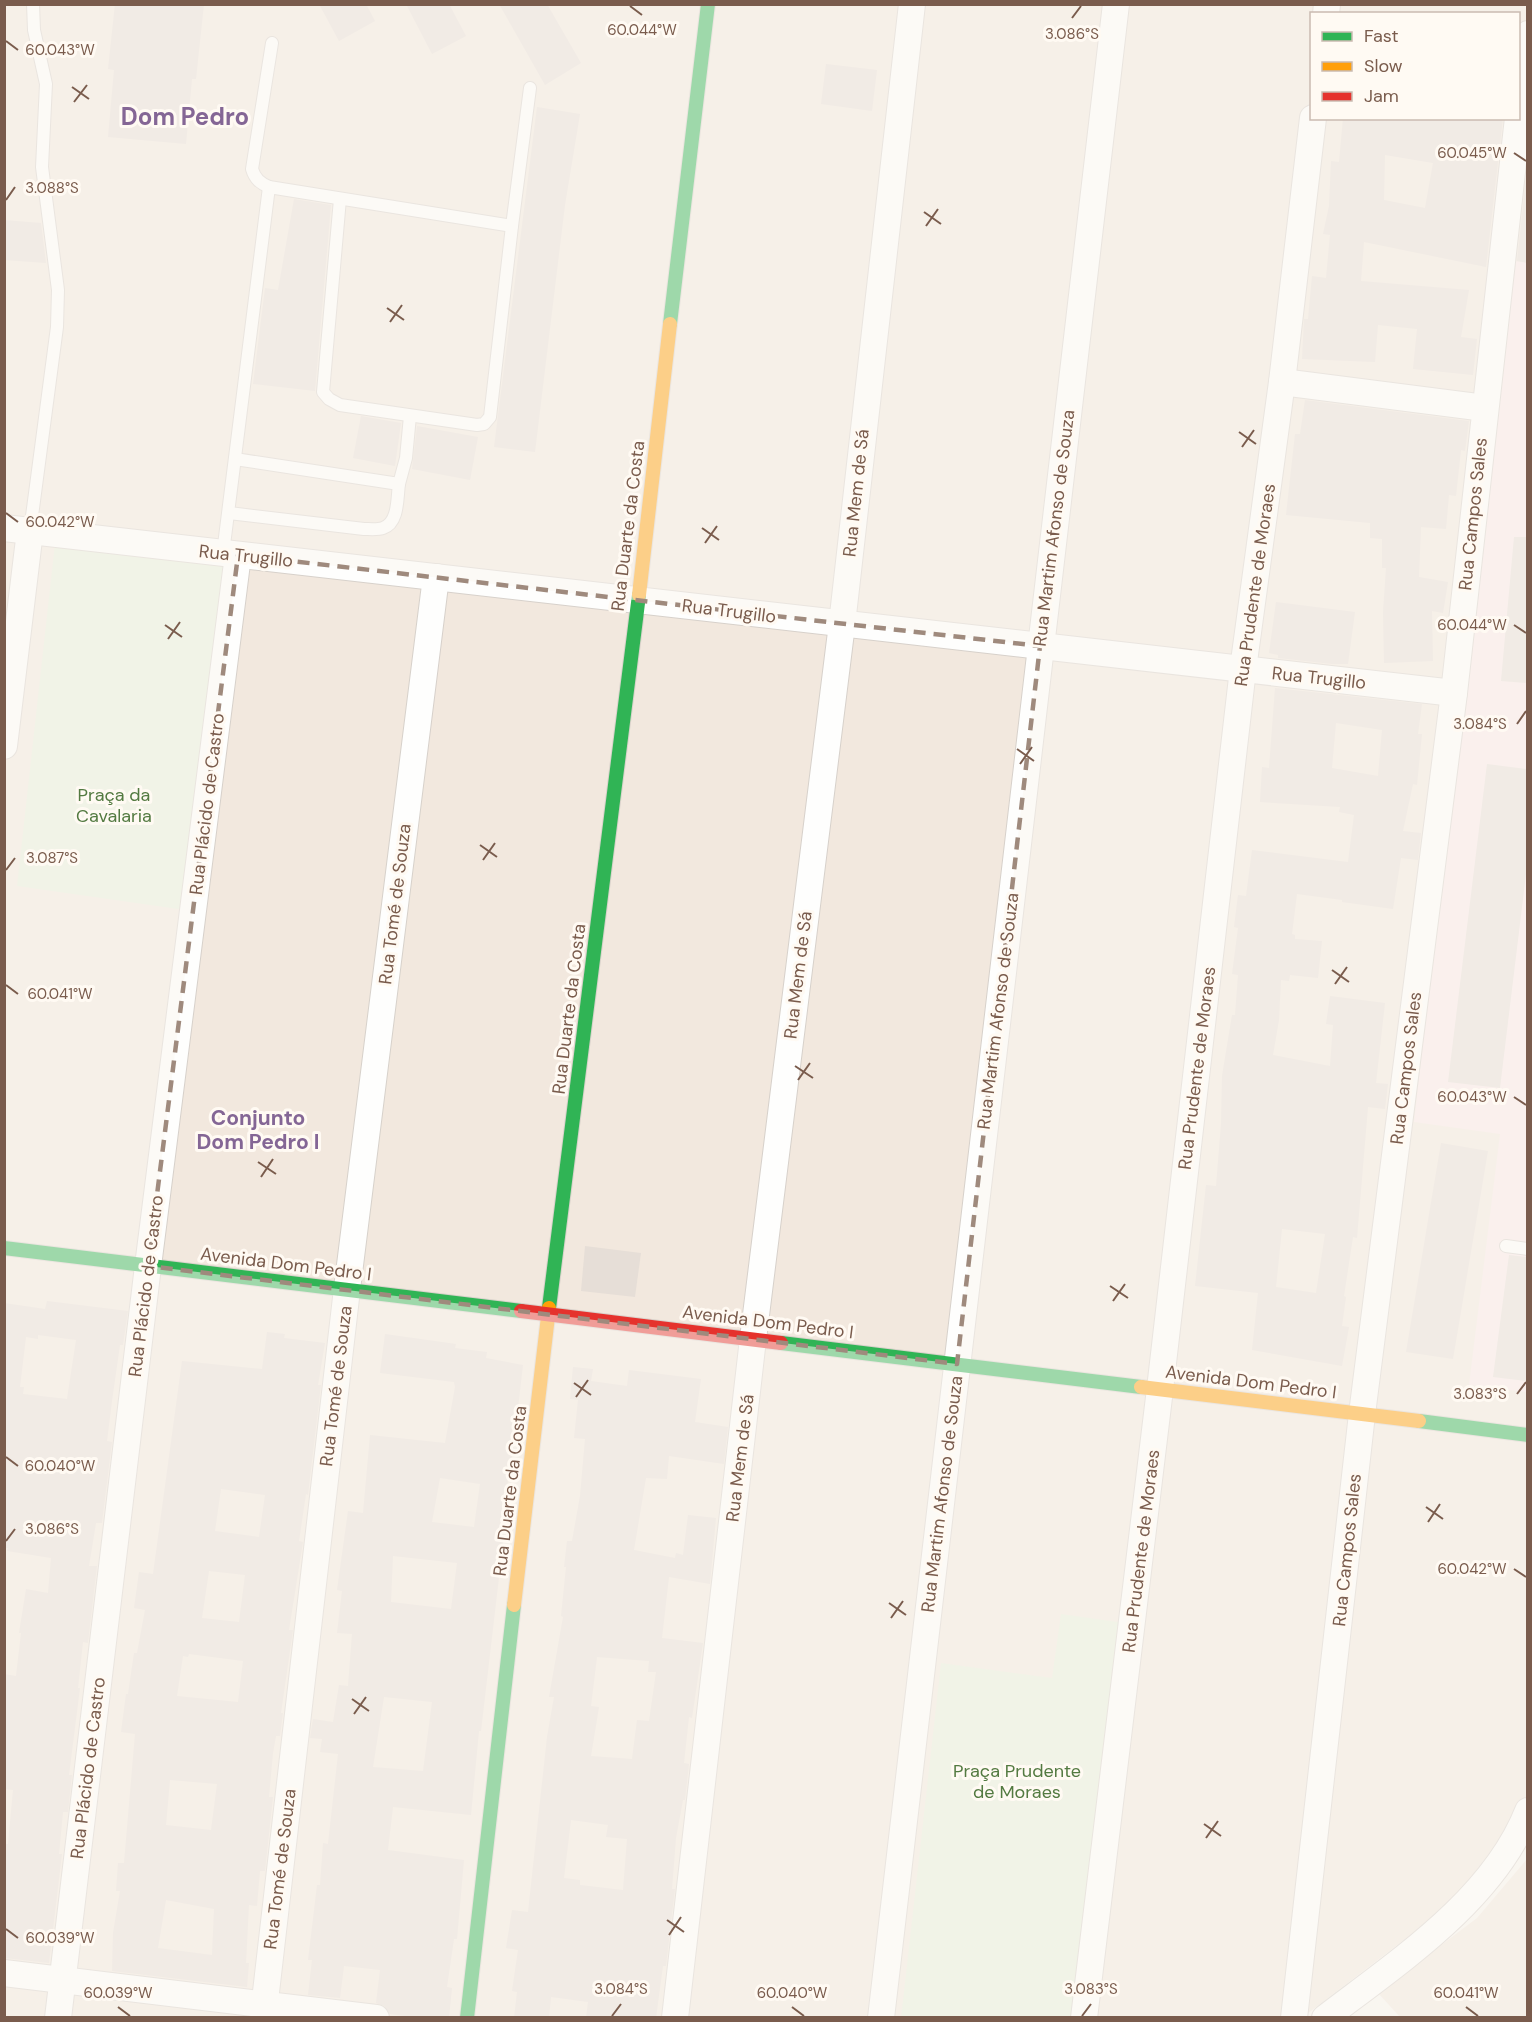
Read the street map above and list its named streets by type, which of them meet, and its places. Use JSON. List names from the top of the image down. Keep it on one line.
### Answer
{"streets":{"street":["Rua Mem de Sá","Rua Campos Sales","Rua Duarte da Costa","Rua Martim Afonso de Souza","Rua Trugillo","Rua Prudente de Moraes","Rua Plácido de Castro","Rua Tomé de Souza","Avenida Dom Pedro I"]},"crossings":[["Rua Mem de Sá","Rua Trugillo"],["Rua Mem de Sá","Avenida Dom Pedro I"],["Rua Campos Sales","Rua Trugillo"],["Rua Campos Sales","Avenida Dom Pedro I"],["Rua Duarte da Costa","Rua Trugillo"],["Rua Duarte da Costa","Avenida Dom Pedro I"],["Rua Martim Afonso de Souza","Rua Trugillo"],["Rua Martim Afonso de Souza","Avenida Dom Pedro I"],["Rua Trugillo","Rua Prudente de Moraes"],["Rua Trugillo","Rua Plácido de Castro"],["Rua Trugillo","Rua Tomé de Souza"],["Rua Prudente de Moraes","Avenida Dom Pedro I"],["Rua Plácido de Castro","Avenida Dom Pedro I"],["Rua Tomé de Souza","Avenida Dom Pedro I"]],"districts":["Dom Pedro","Conjunto Dom Pedro I"],"parks":["Praça da Cavalaria","Praça Prudente de Moraes"],"legend":["Fast","Slow","Jam"],"coordinates":["60.044°W","3.086°S","60.043°W","60.045°W","3.088°S","60.042°W","3.084°S","3.087°S","60.041°W","3.083°S","60.040°W","60.039°W"]}
